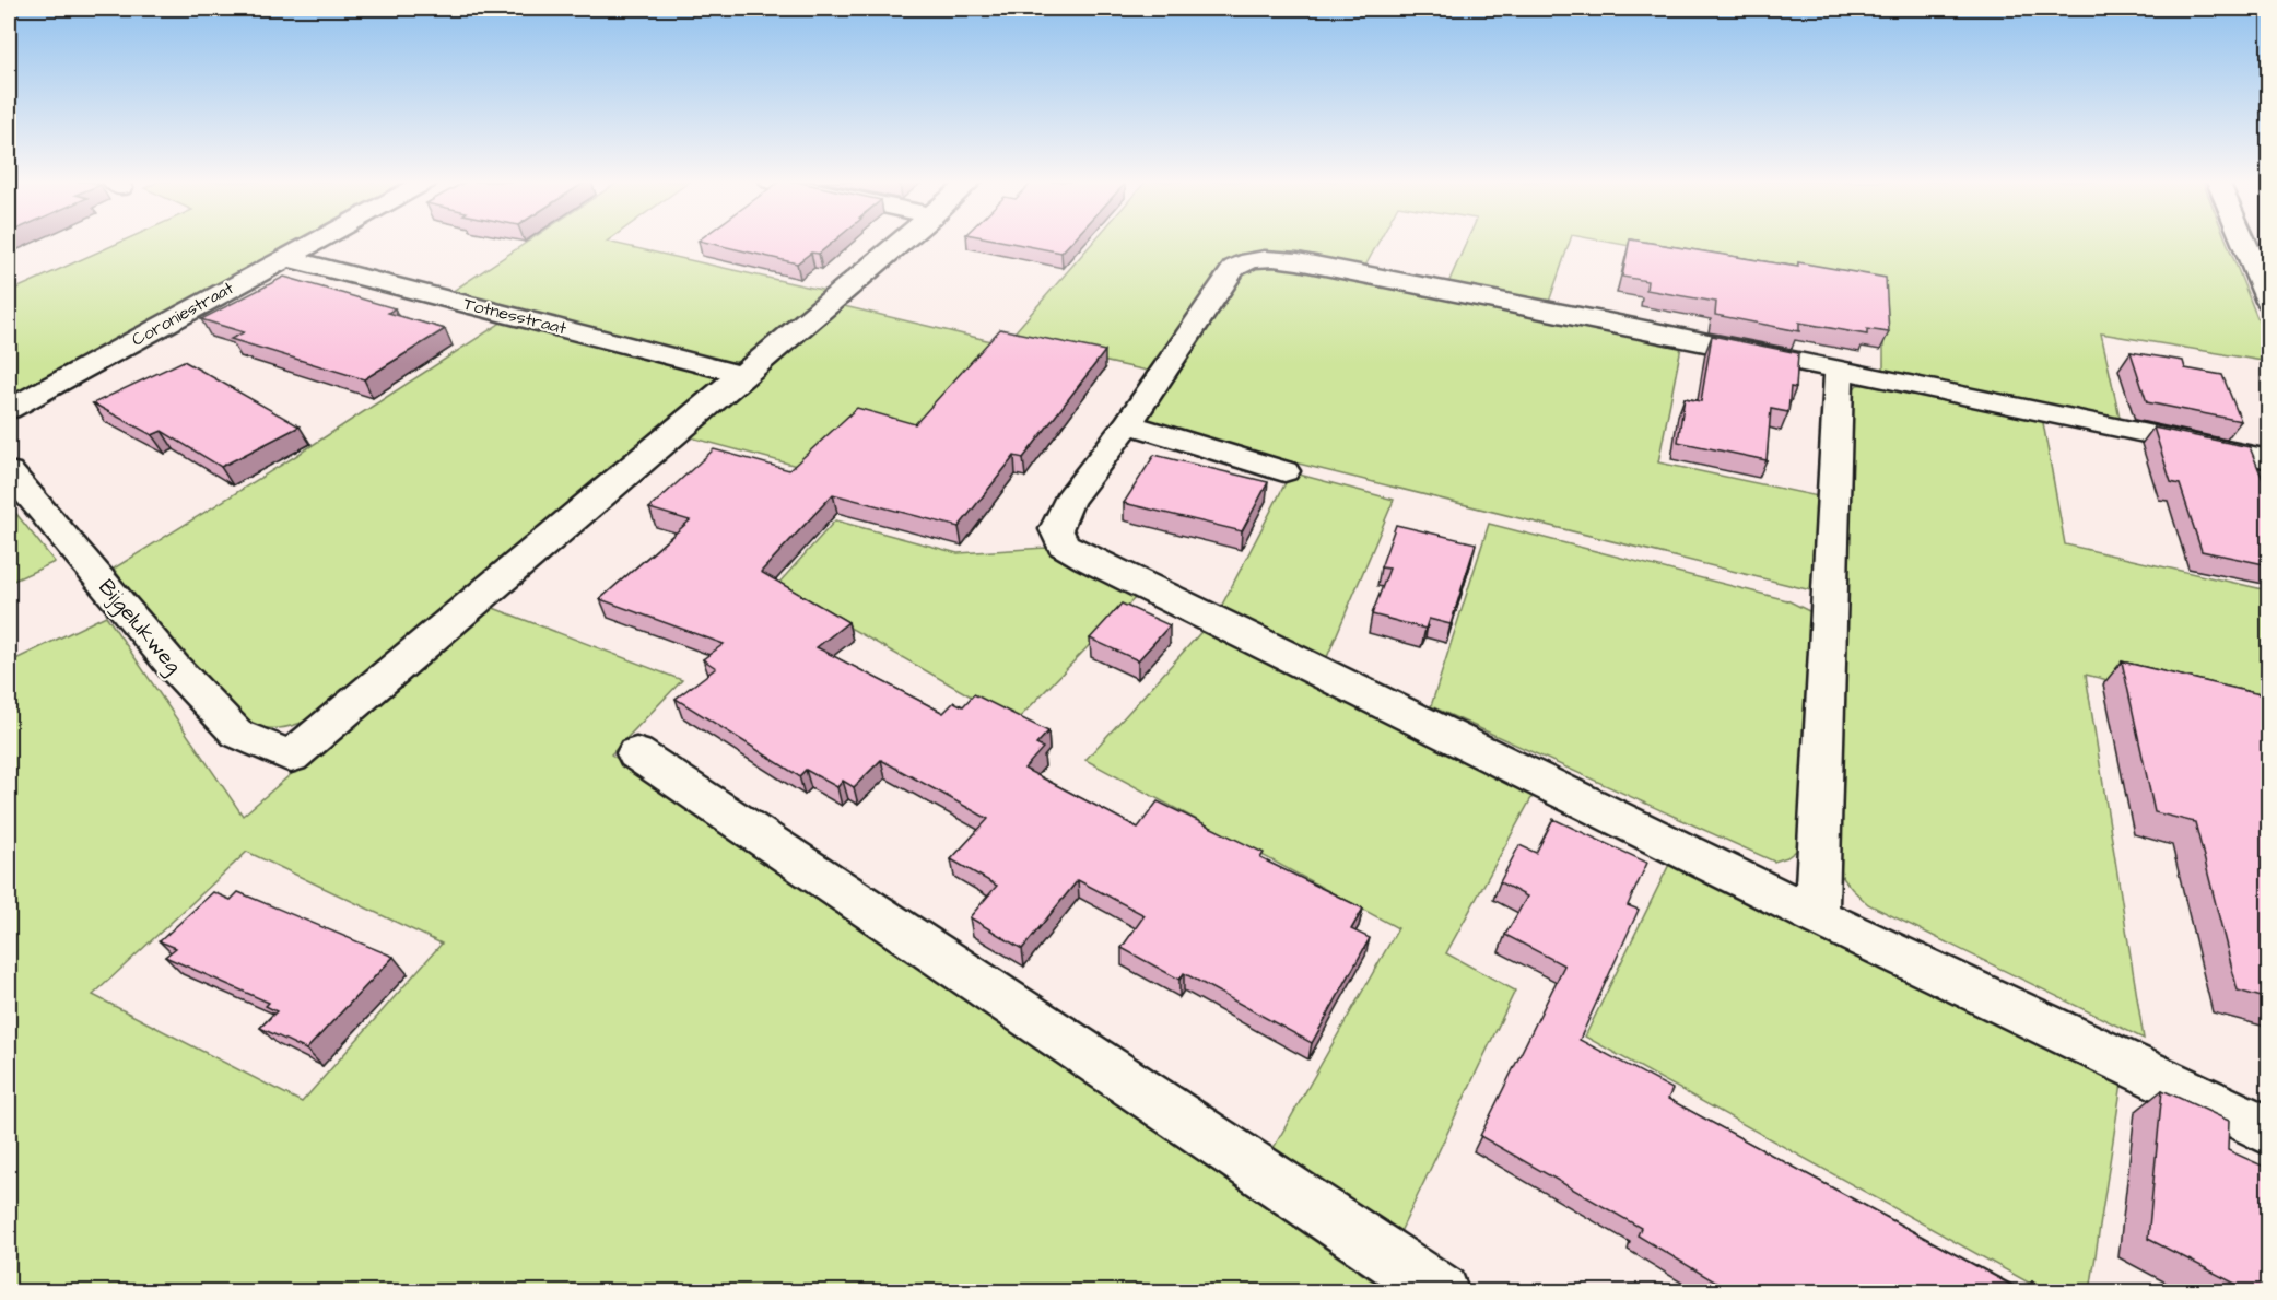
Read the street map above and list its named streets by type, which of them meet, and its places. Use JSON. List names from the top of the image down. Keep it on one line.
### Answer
{"streets":{"street":["Coroniestraat","Totnesstraat","Bijgelukweg"]},"crossings":[["Coroniestraat","Totnesstraat"],["Totnesstraat","Bijgelukweg"]]}
